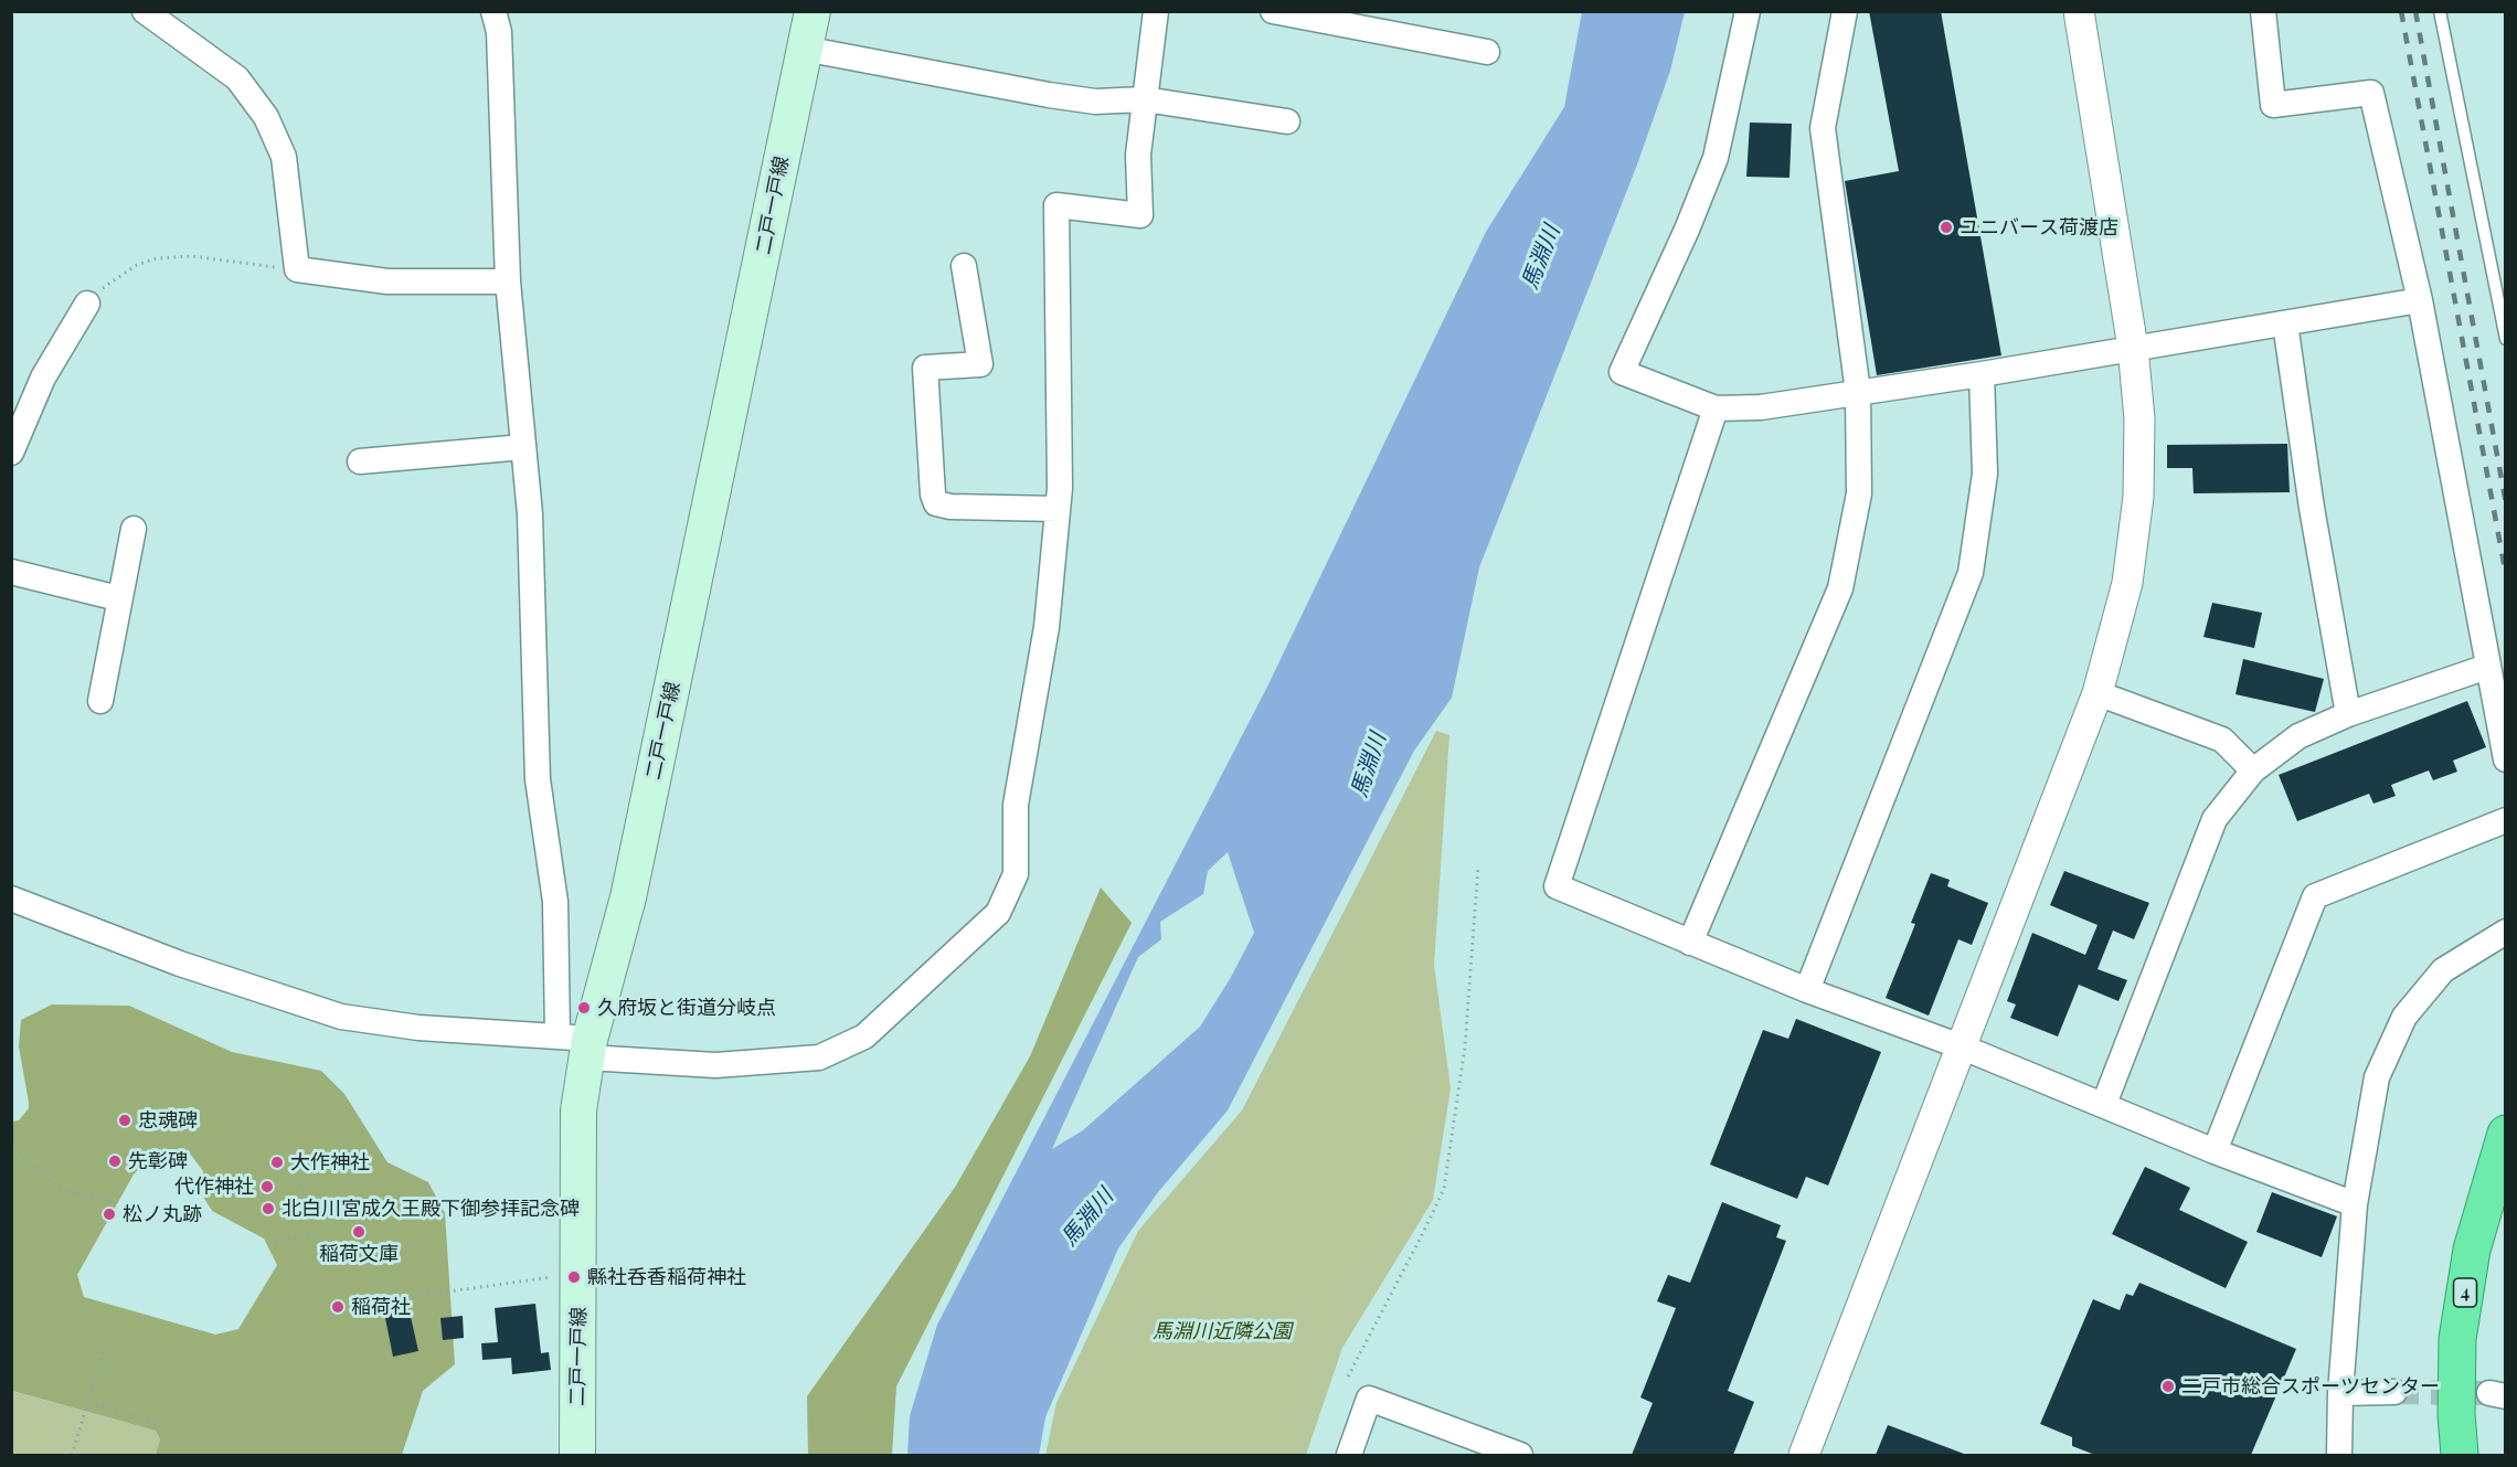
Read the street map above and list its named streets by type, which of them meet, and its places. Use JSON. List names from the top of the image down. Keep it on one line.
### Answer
{"streets":{"highway":["4"],"main road":["二戸一戸線"]},"water":["馬淵川"],"parks":["馬淵川近隣公園"],"places":["ユニバース荷渡店","久府坂と街道分岐点","忠魂碑","先彰碑","大作神社","代作神社","北白川宮成久王殿下御参拝記念碑","松ノ丸跡","稲荷文庫","縣社呑香稲荷神社","稲荷社","二戸市総合スポーツセンター"]}
